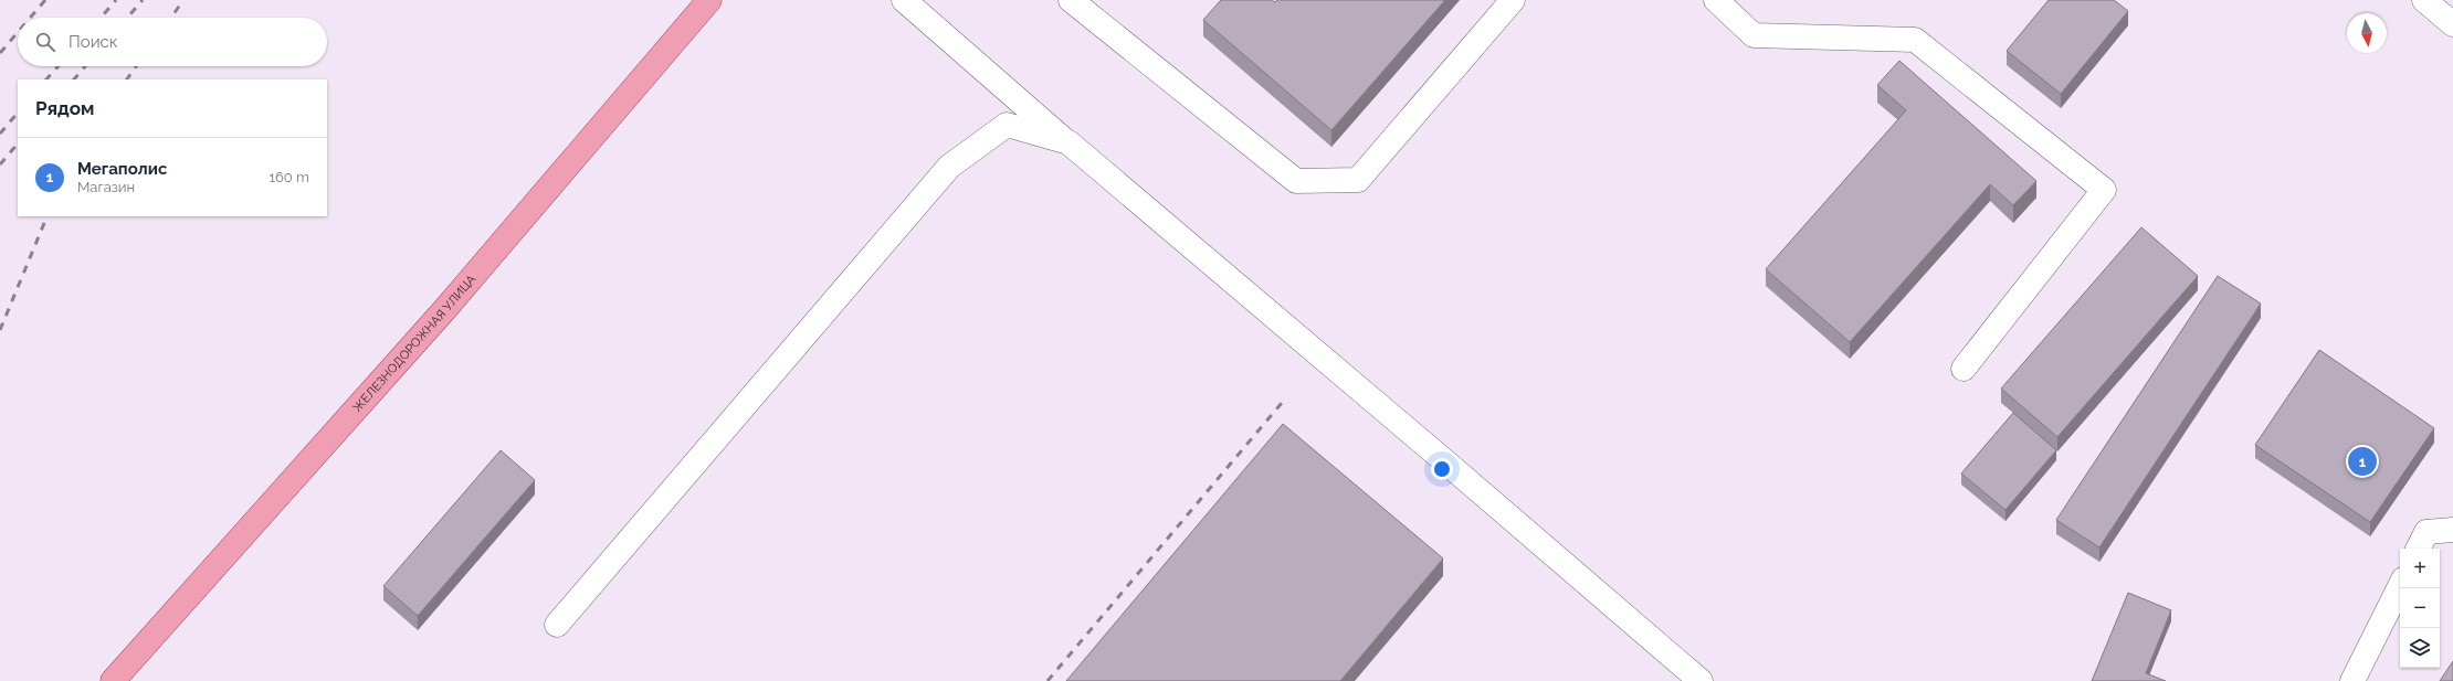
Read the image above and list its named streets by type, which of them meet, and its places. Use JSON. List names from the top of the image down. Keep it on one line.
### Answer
{"streets":{"main road":["ЖЕЛЕЗНОДОРОЖНАЯ УЛИЦА"]},"north":"bottom","page":{"search":"Поиск","heading":"Рядом","list":[{"mark":"1","name":"Мегаполис","note":"Магазин","value":"160 m"}],"pins":"1","map_buttons":["+","−"]}}
